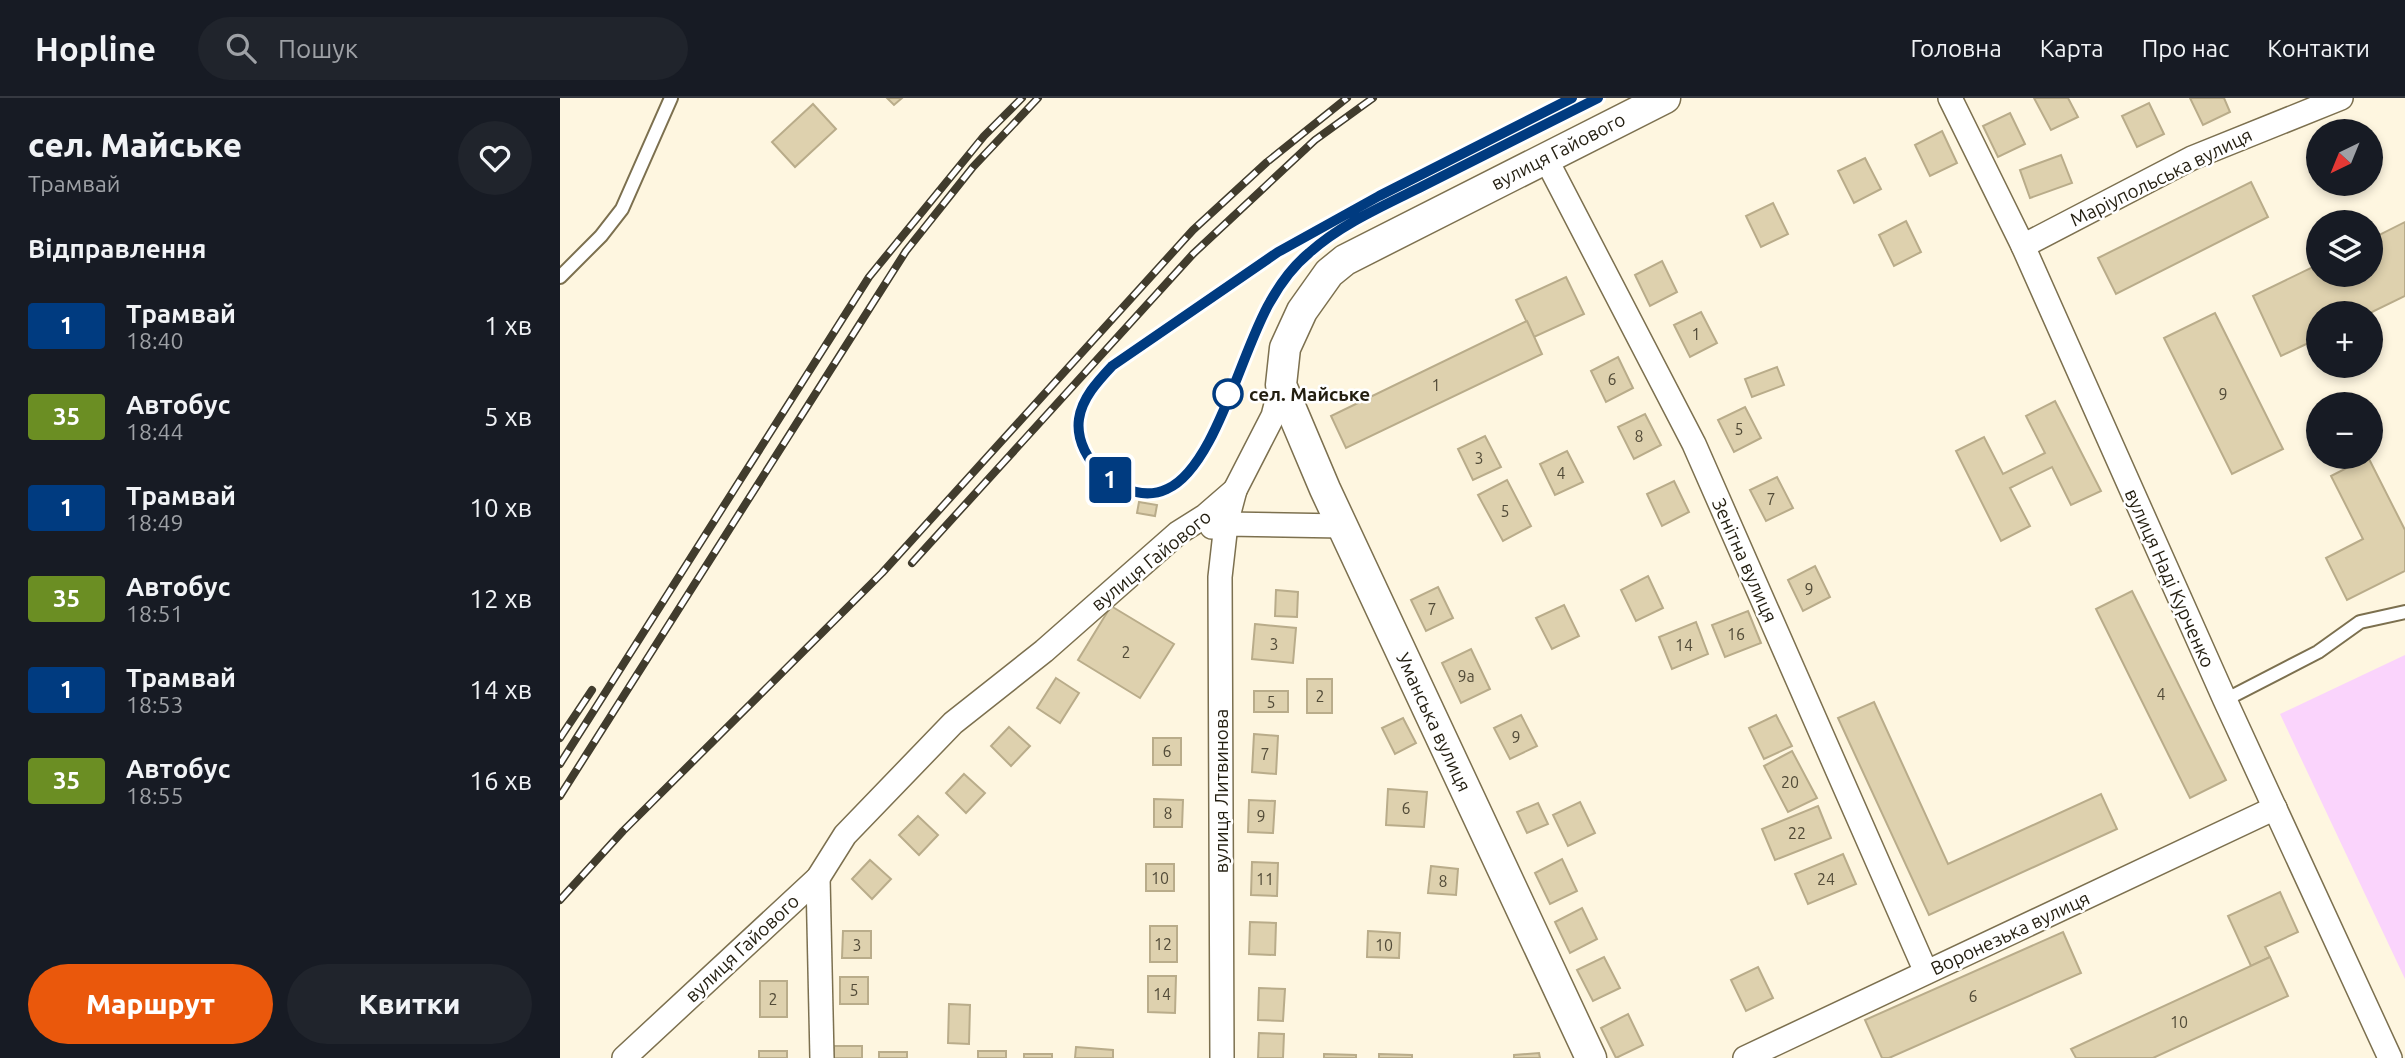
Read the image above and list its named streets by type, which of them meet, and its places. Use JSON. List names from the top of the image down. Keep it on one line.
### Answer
{"streets":{"street":["вулиця Гайового","Маріупольська вулиця","Зенітна вулиця","вулиця Наді Курченко","Уманська вулиця","вулиця Литвинова","Воронезька вулиця"]},"crossings":[["вулиця Гайового","Зенітна вулиця"],["вулиця Гайового","Уманська вулиця"],["вулиця Гайового","вулиця Литвинова"],["Маріупольська вулиця","вулиця Наді Курченко"],["Зенітна вулиця","Воронезька вулиця"],["вулиця Наді Курченко","Воронезька вулиця"]],"places":["сел. Майське"],"lines":["tram line 1"],"house_numbers":["1","6","1","9","5","8","3","4","7","5","9","7","16","3","14","2","9а","4","2","5","9","6","7","20","6","8","9","22","10","11","24","8","12","3","10","5","14","6","2","10"],"north":"bottom left","page":{"header":"Hopline","search":"Пошук","nav":["Головна","Карта","Про нас","Контакти"],"heading":[["сел. Майське","Трамвай"],"Відправлення"],"on_map":"1","map_buttons":["+","−"],"list":[{"mark":"1","name":"Трамвай","note":"18:40","value":"1 хв"},{"mark":"35","name":"Автобус","note":"18:44","value":"5 хв"},{"mark":"1","name":"Трамвай","note":"18:49","value":"10 хв"},{"mark":"35","name":"Автобус","note":"18:51","value":"12 хв"},{"mark":"1","name":"Трамвай","note":"18:53","value":"14 хв"},{"mark":"35","name":"Автобус","note":"18:55","value":"16 хв"}],"buttons":["Маршрут","Квитки"]}}
